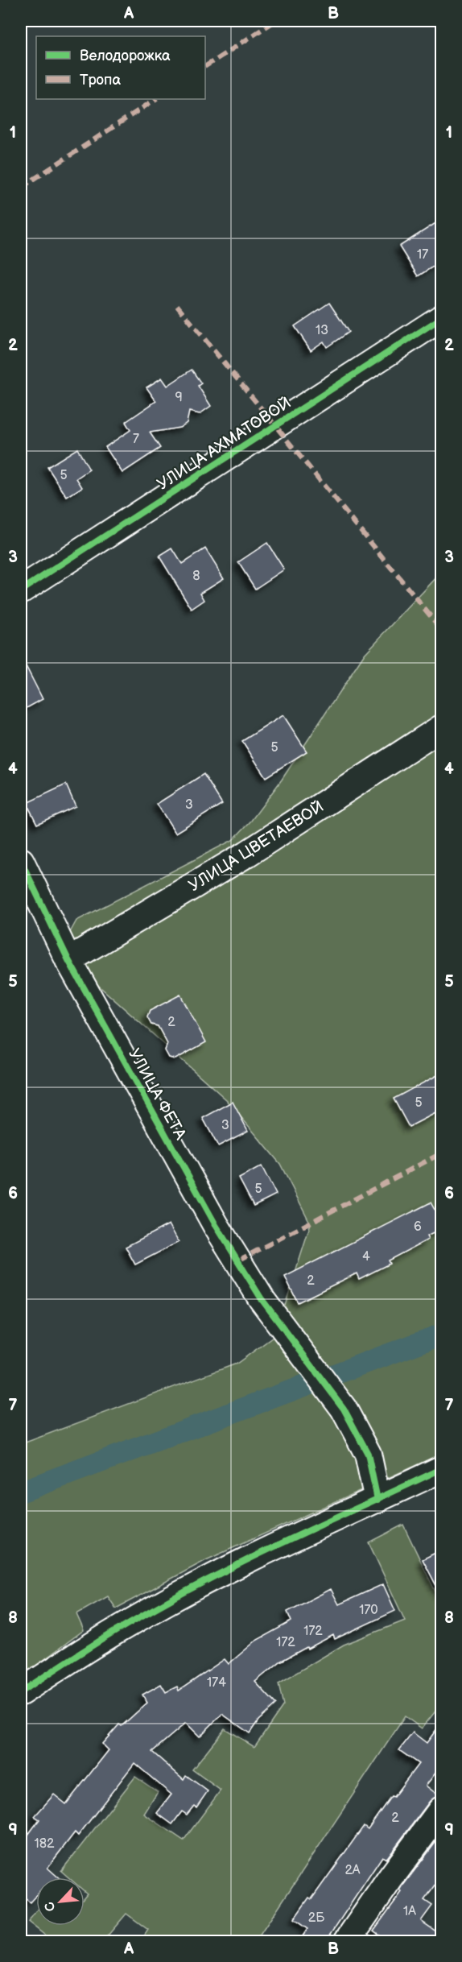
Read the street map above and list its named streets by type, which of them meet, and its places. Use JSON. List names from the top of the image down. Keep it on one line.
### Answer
{"streets":{"street":["УЛИЦА АХМАТОВОЙ","УЛИЦА ЦВЕТАЕВОЙ","УЛИЦА ФЕТА"]},"crossings":[["УЛИЦА ЦВЕТАЕВОЙ","УЛИЦА ФЕТА"]],"house_numbers":["17","13","9","7","5","8","5","3","2","5","3","5","6","4","2","170","172","172","174","2","182","2А","1А","2Б"],"legend":["Велодорожка","Тропа"],"north":"bottom left","grid":{"columns":["A","B"],"rows":["1","2","3","4","5","6","7","8","9"]}}
